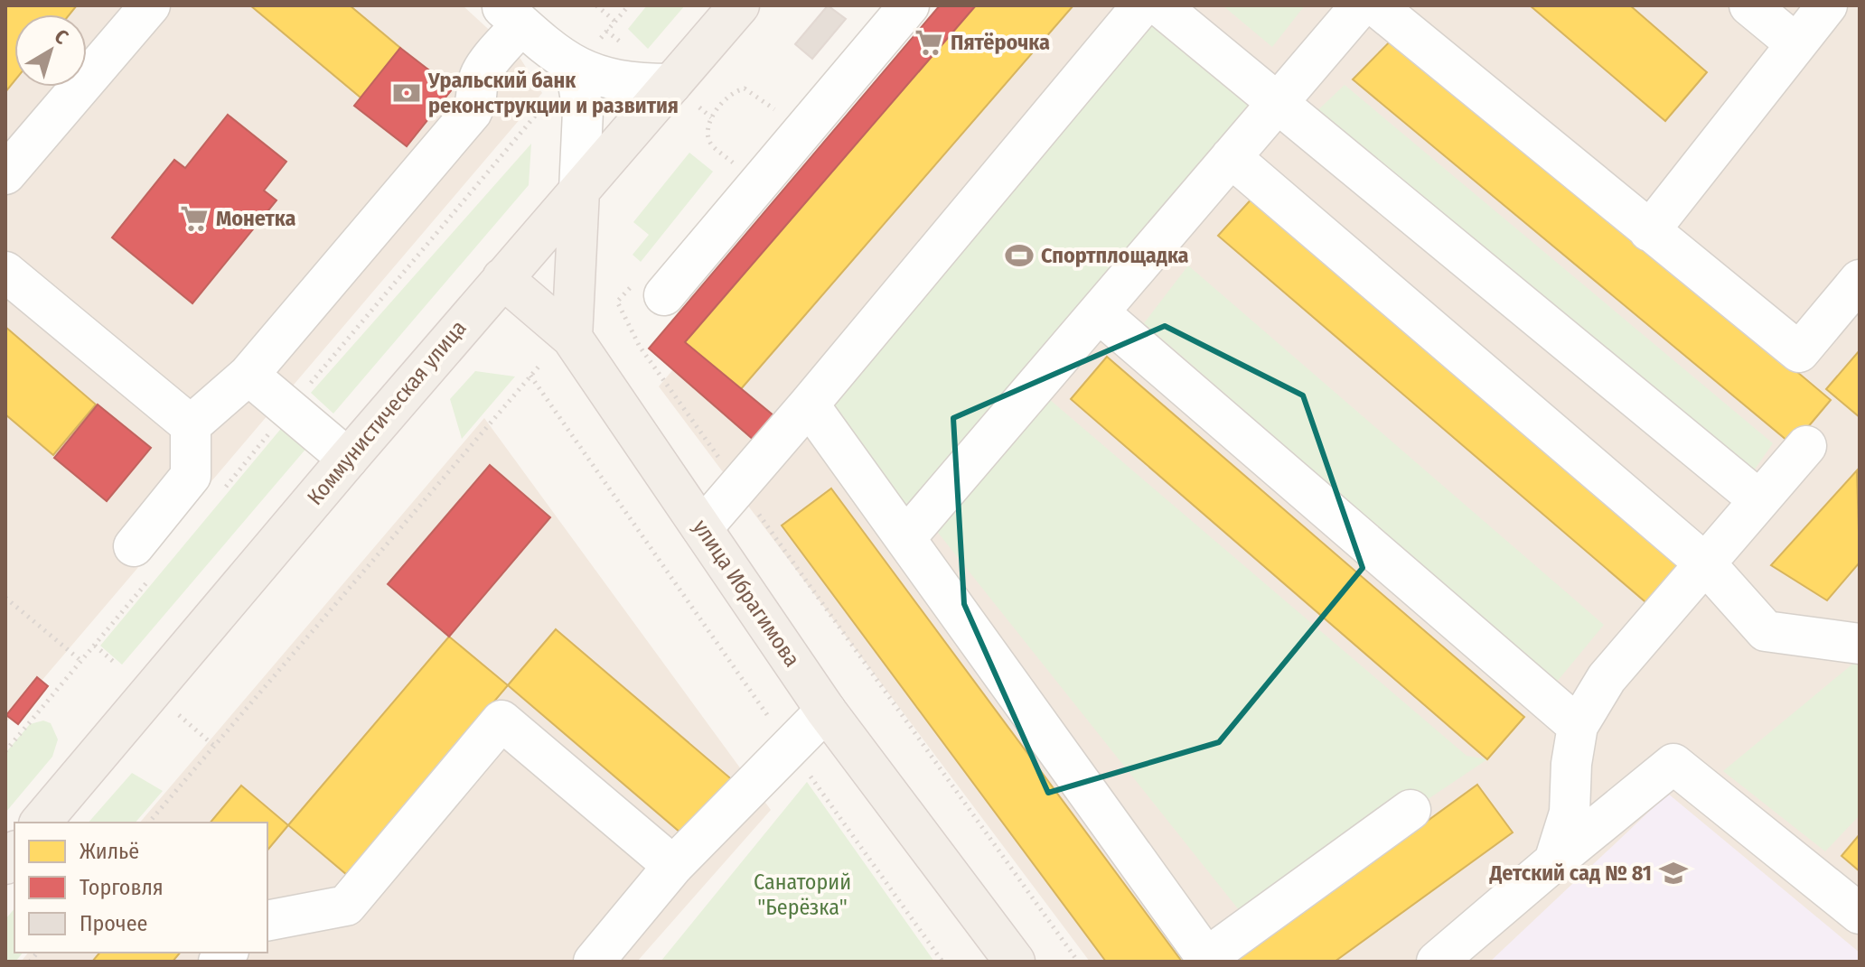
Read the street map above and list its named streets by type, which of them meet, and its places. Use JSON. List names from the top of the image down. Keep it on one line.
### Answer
{"streets":{"main road":["Коммунистическая улица","улица Ибрагимова"]},"crossings":[["Коммунистическая улица","улица Ибрагимова"]],"parks":["Санаторий \"Берёзка\""],"places":{"supermarket":["Пятёрочка","Монетка"],"bank":["Уральский банк реконструкции и развития"],"sports":["Спортплощадка"],"school or university":["Детский сад № 81"]},"legend":["Жильё","Торговля","Прочее"],"north":"top right"}
